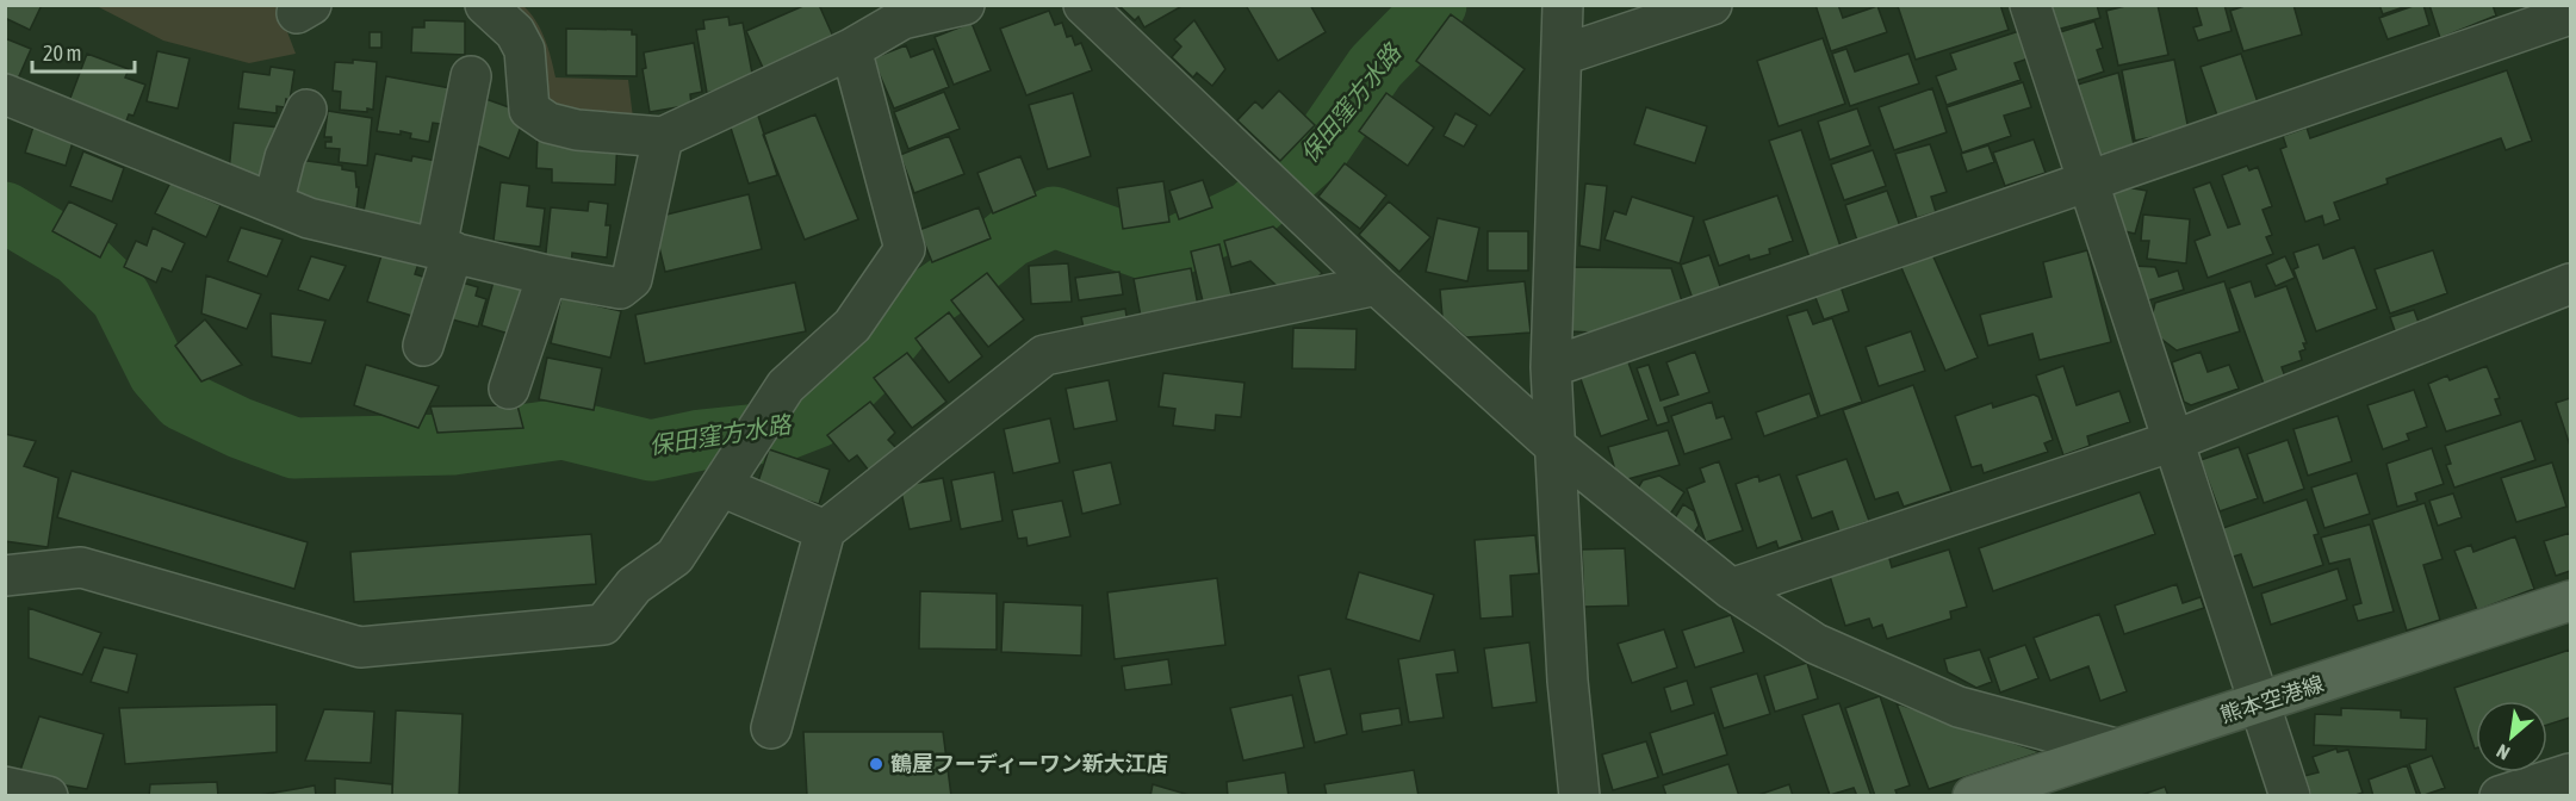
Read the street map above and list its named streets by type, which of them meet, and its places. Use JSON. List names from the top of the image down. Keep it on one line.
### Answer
{"streets":{"main road":["熊本空港線"]},"water":["保田窪方水路"],"places":["鶴屋フーディーワン新大江店"],"scale_bar":"20 m","north":"bottom left"}
